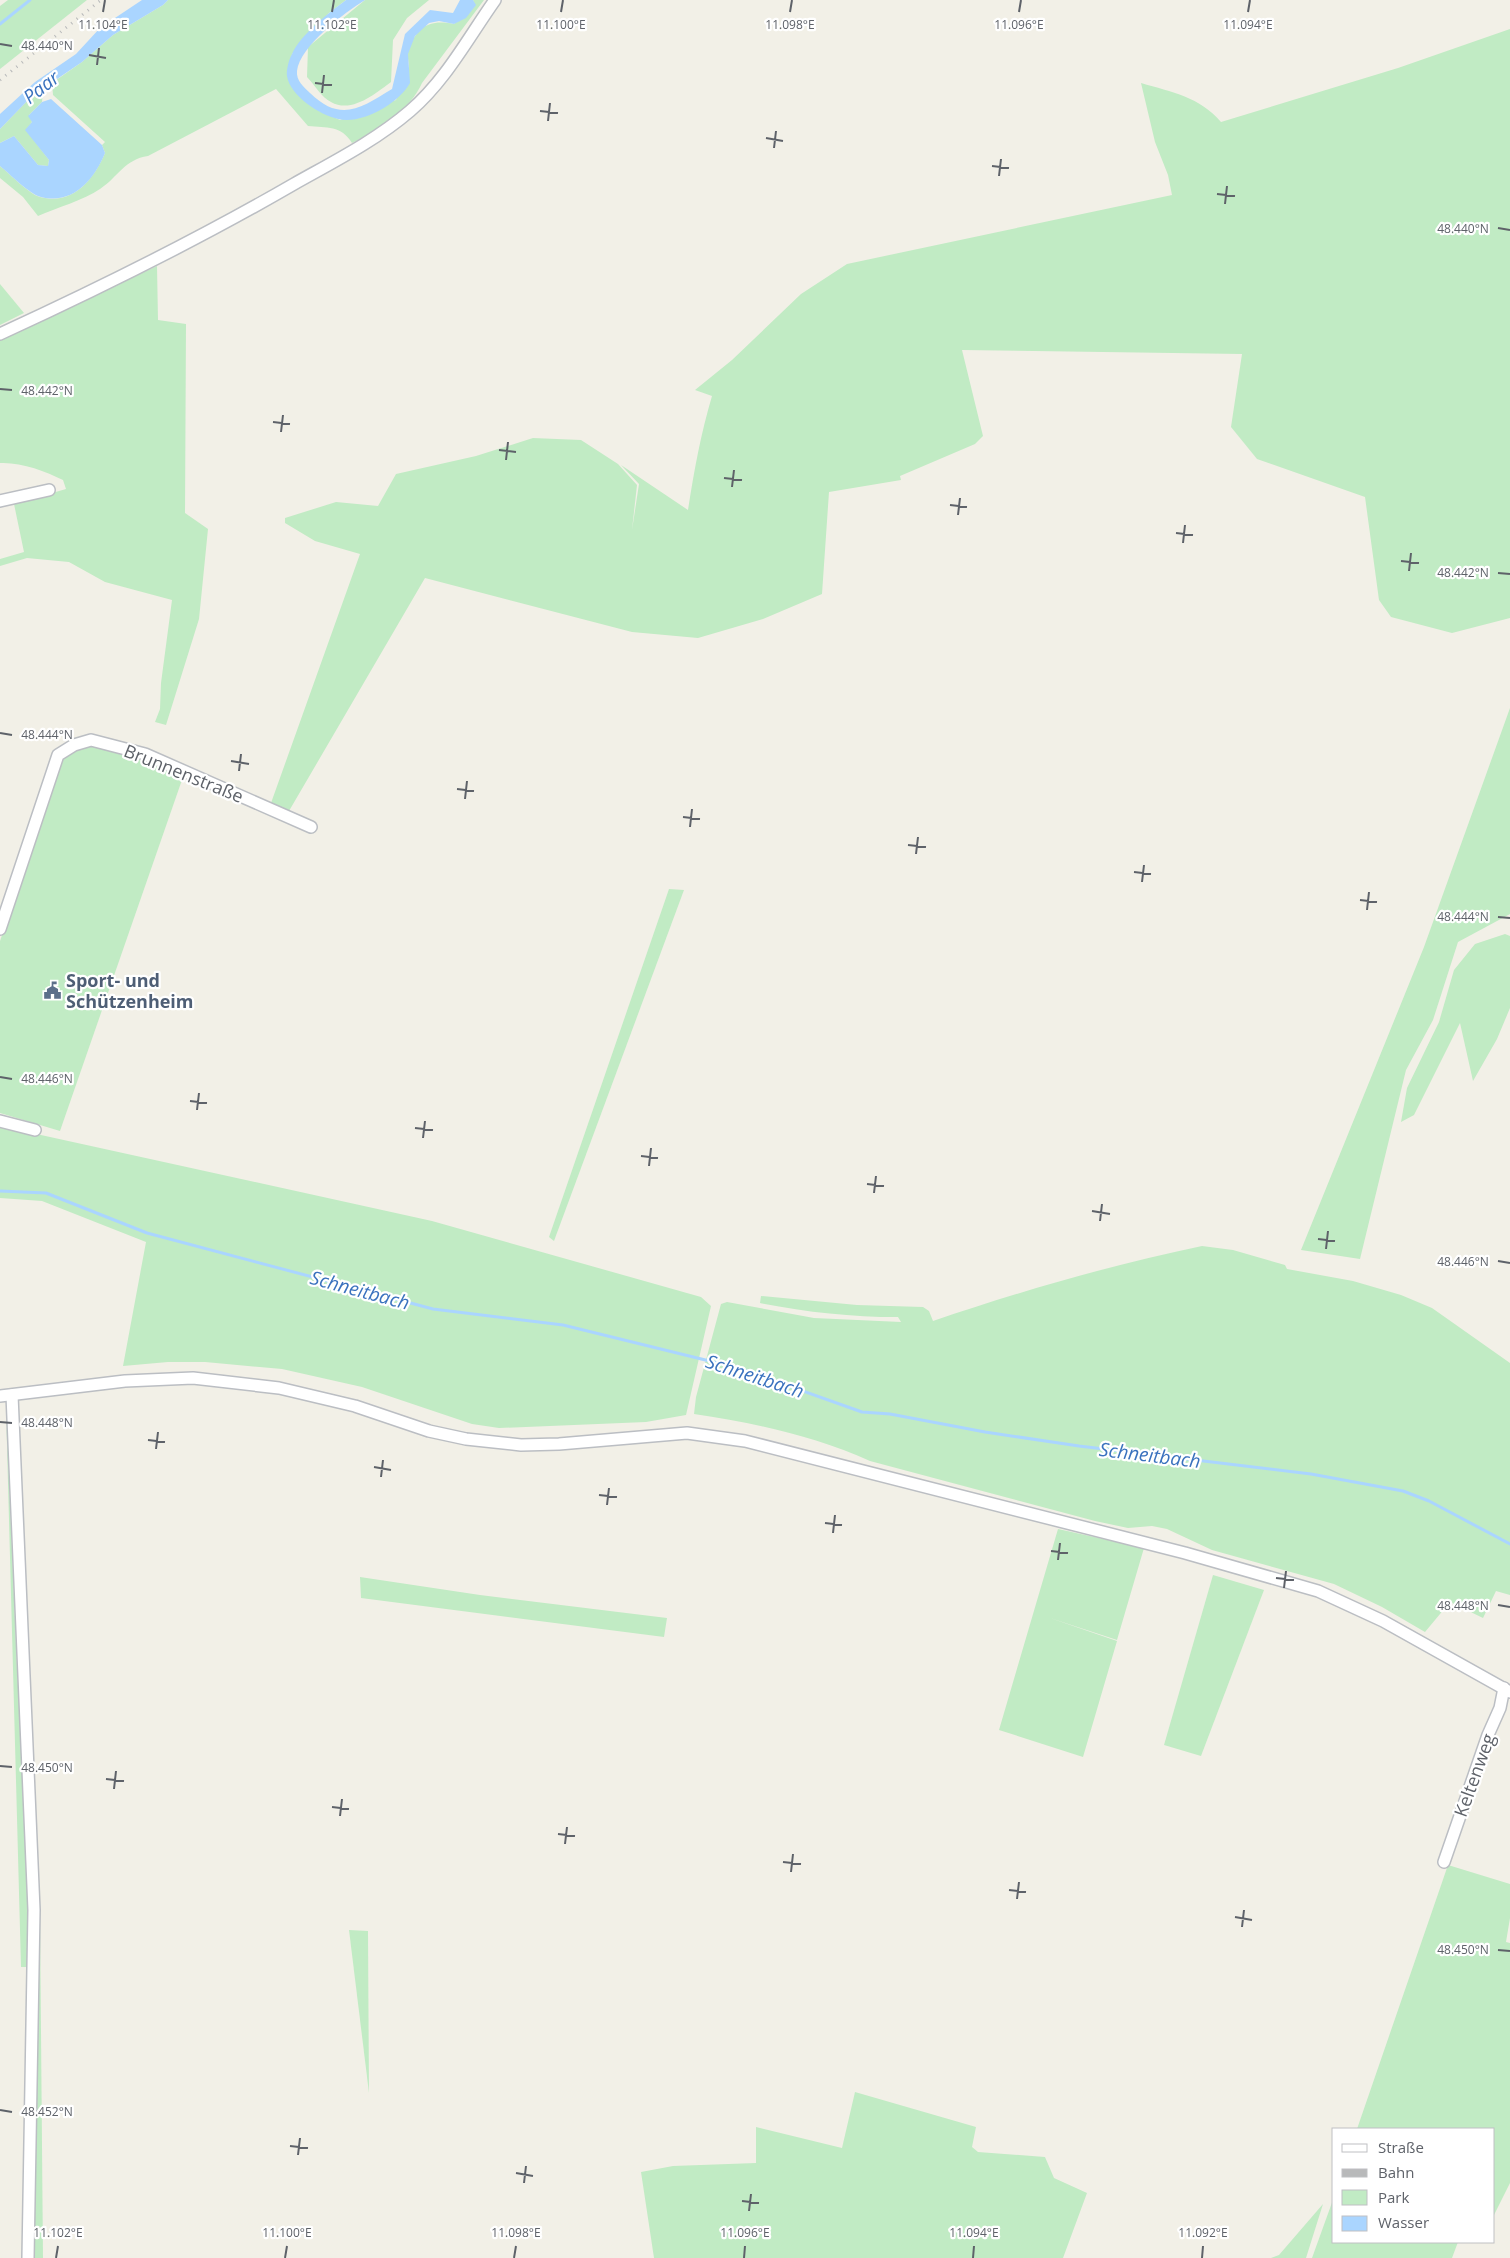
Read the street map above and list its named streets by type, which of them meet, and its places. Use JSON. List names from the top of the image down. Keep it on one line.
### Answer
{"streets":{"street":["Brunnenstraße","Keltenweg"]},"water":["Paar","Schneitbach"],"places":{"public building":["Sport- und Schützenheim"]},"legend":["Straße","Bahn","Park","Wasser"],"coordinates":["11.104°E","11.102°E","11.100°E","11.098°E","11.096°E","11.094°E","48.440°N","48.442°N","48.444°N","48.446°N","48.448°N","48.450°N","48.452°N","11.092°E"]}
